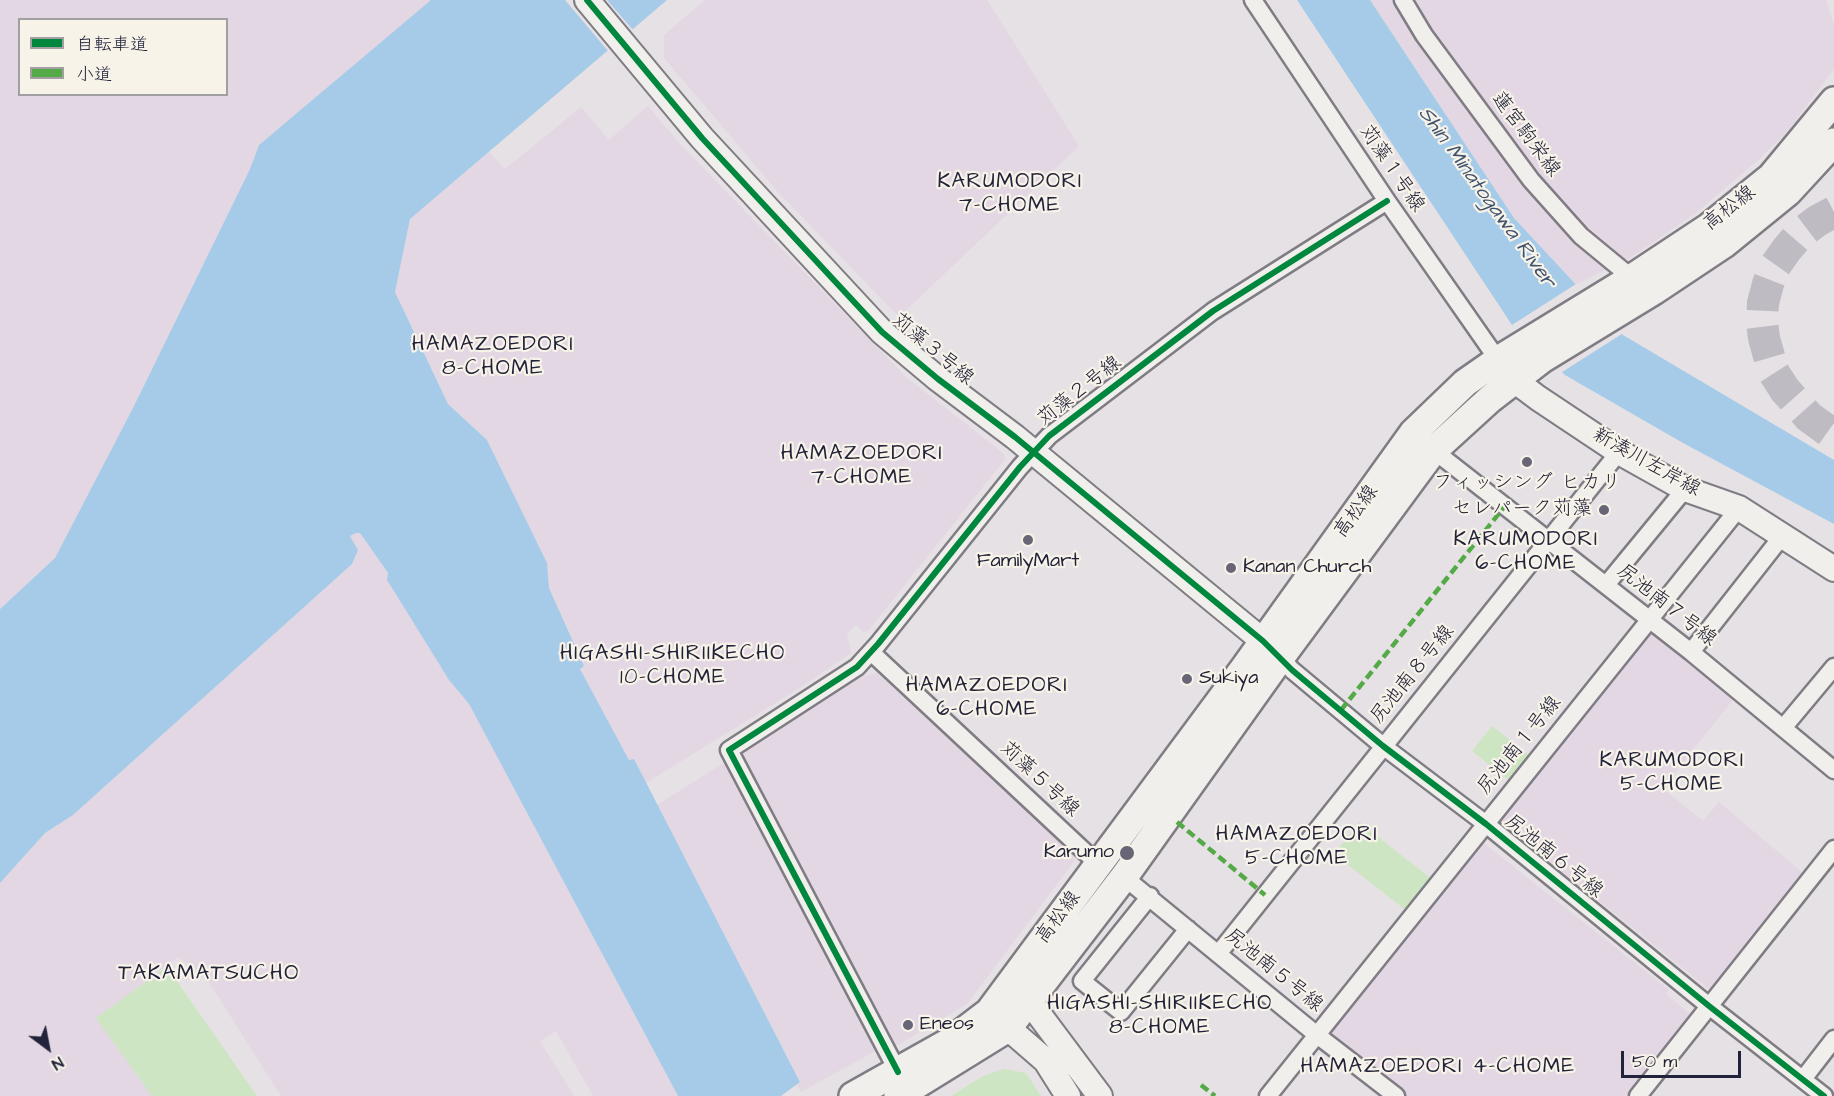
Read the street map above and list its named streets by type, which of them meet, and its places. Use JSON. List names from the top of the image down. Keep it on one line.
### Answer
{"streets":{"main road":["高松線"],"street":["蓮宮駒栄線","苅藻１号線","苅藻３号線","苅藻２号線","新湊川左岸線","尻池南７号線","尻池南８号線","尻池南１号線","苅藻５号線","尻池南６号線","尻池南５号線"]},"crossings":[["蓮宮駒栄線","高松線"],["苅藻１号線","高松線"],["苅藻１号線","苅藻２号線"],["苅藻１号線","新湊川左岸線"],["高松線","苅藻３号線"],["高松線","苅藻２号線"],["高松線","新湊川左岸線"],["高松線","尻池南７号線"],["高松線","苅藻５号線"],["高松線","尻池南６号線"],["高松線","尻池南５号線"],["苅藻３号線","苅藻２号線"],["苅藻３号線","尻池南６号線"],["苅藻２号線","苅藻５号線"],["新湊川左岸線","尻池南８号線"],["新湊川左岸線","尻池南１号線"],["尻池南７号線","尻池南８号線"],["尻池南７号線","尻池南１号線"],["尻池南８号線","尻池南６号線"],["尻池南８号線","尻池南５号線"],["尻池南１号線","尻池南６号線"],["尻池南１号線","尻池南５号線"]],"districts":["KARUMODORI 7-CHOME","HAMAZOEDORI 8-CHOME","HAMAZOEDORI 7-CHOME","KARUMODORI 6-CHOME","HIGASHI-SHIRIIKECHO 10-CHOME","HAMAZOEDORI 6-CHOME","KARUMODORI 5-CHOME","HAMAZOEDORI 5-CHOME","TAKAMATSUCHO","HIGASHI-SHIRIIKECHO 8-CHOME","HAMAZOEDORI 4-CHOME"],"water":["Shin Minatogawa River"],"places":["フィッシング ヒカリ","セレパーク苅藻","FamilyMart","Kanan Church","Sukiya","Karumo","Eneos"],"legend":["自転車道","小道"],"scale_bar":"50 m","north":"bottom right"}
